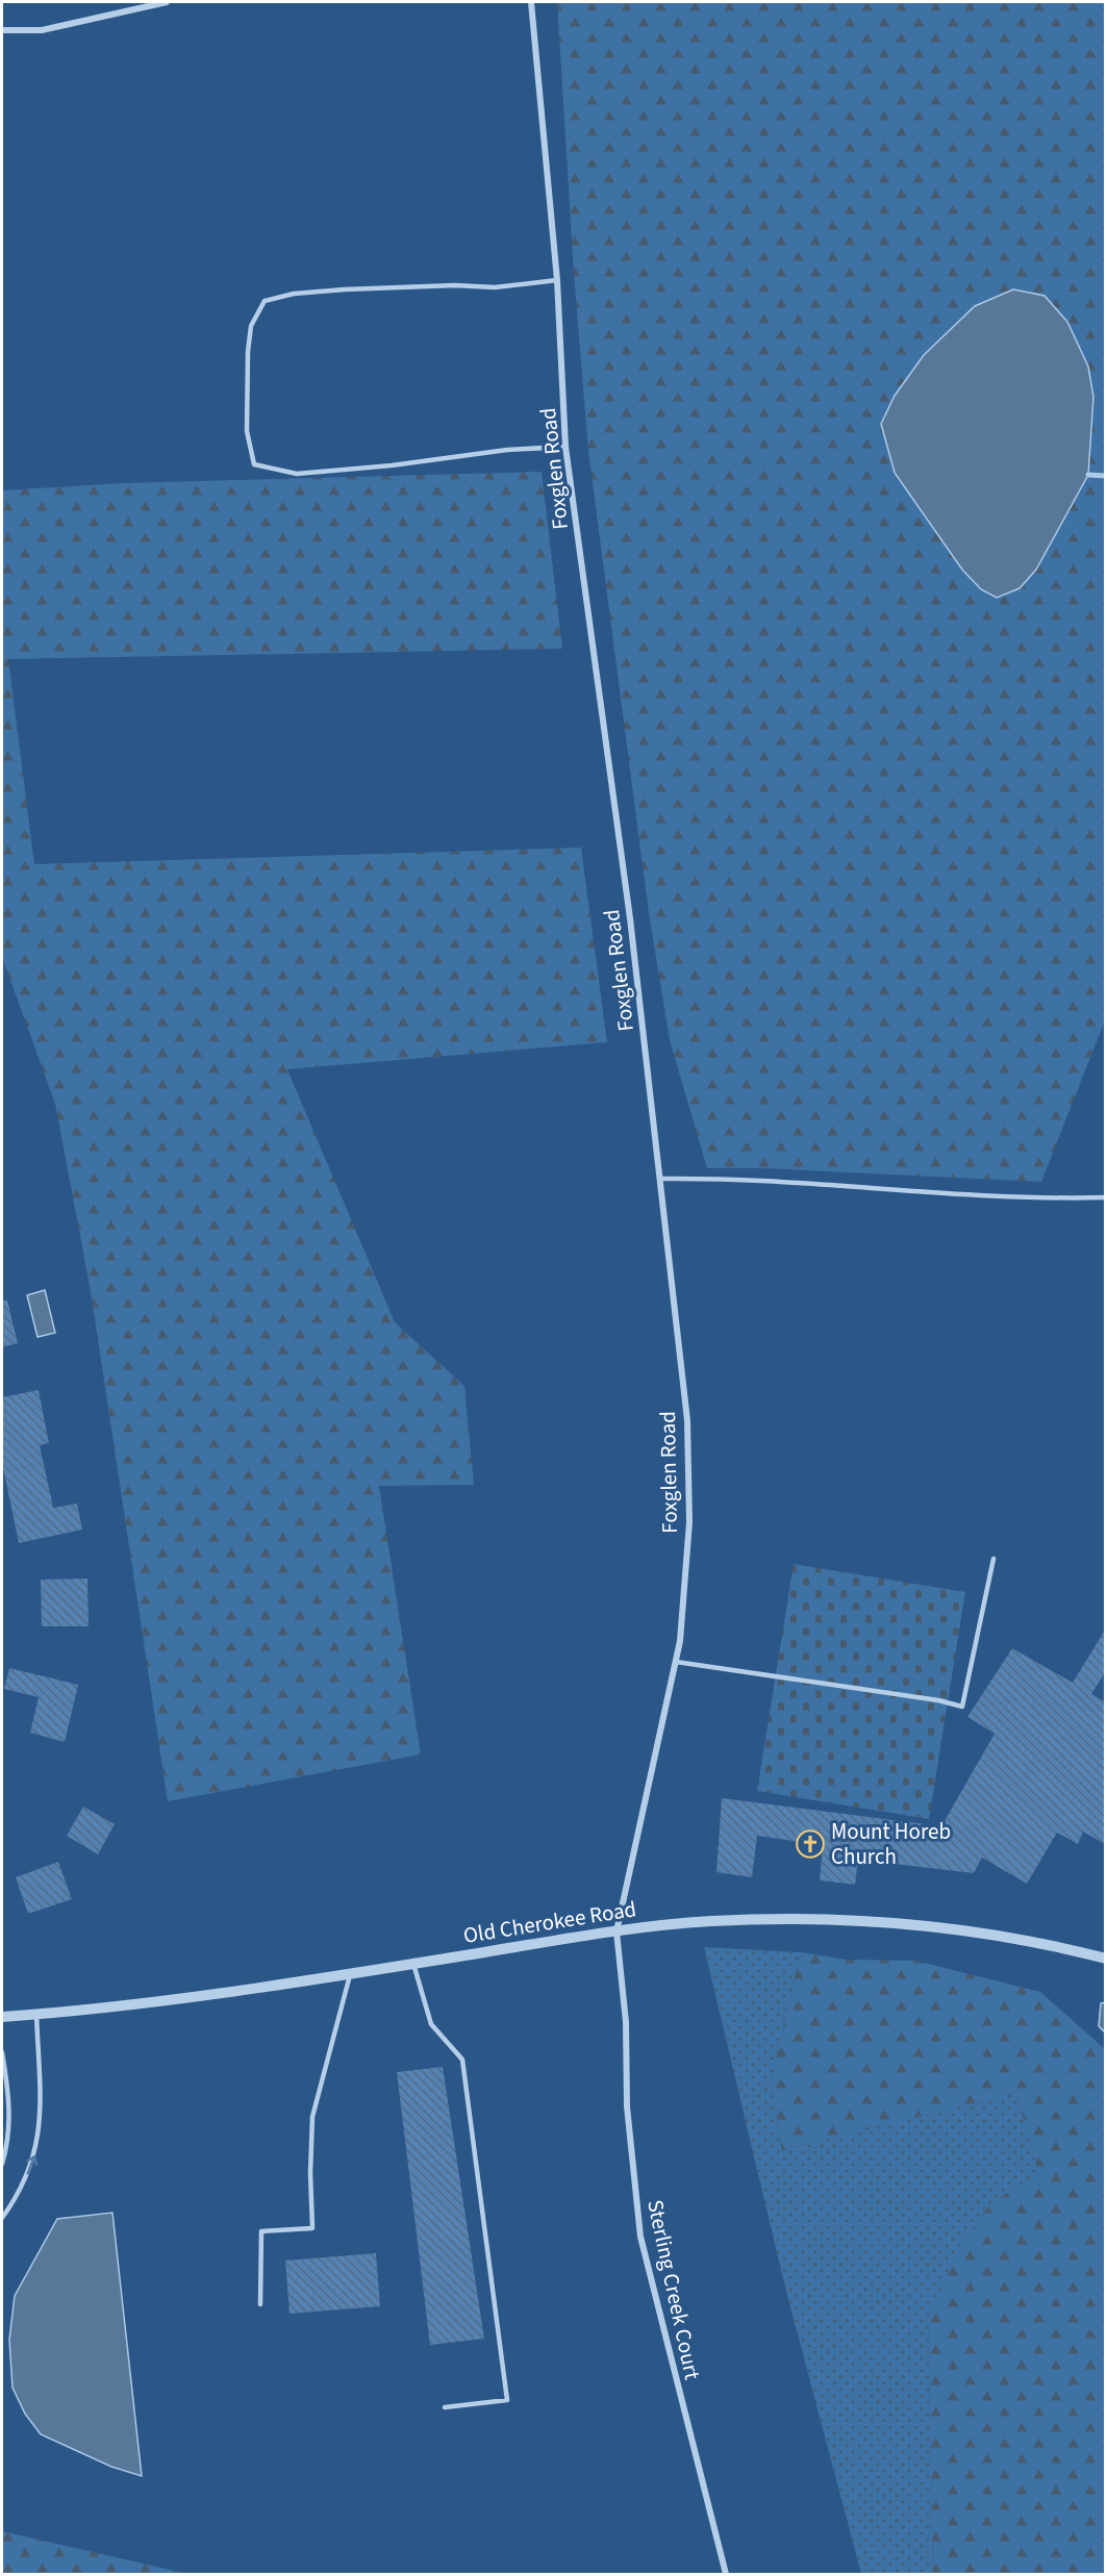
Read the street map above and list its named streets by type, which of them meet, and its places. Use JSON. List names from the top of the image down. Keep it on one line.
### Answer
{"streets":{"street":["Foxglen Road","Old Cherokee Road","Sterling Creek Court"]},"crossings":[["Foxglen Road","Old Cherokee Road"],["Foxglen Road","Sterling Creek Court"],["Old Cherokee Road","Sterling Creek Court"]],"places":{"church":["Mount Horeb Church"]}}
